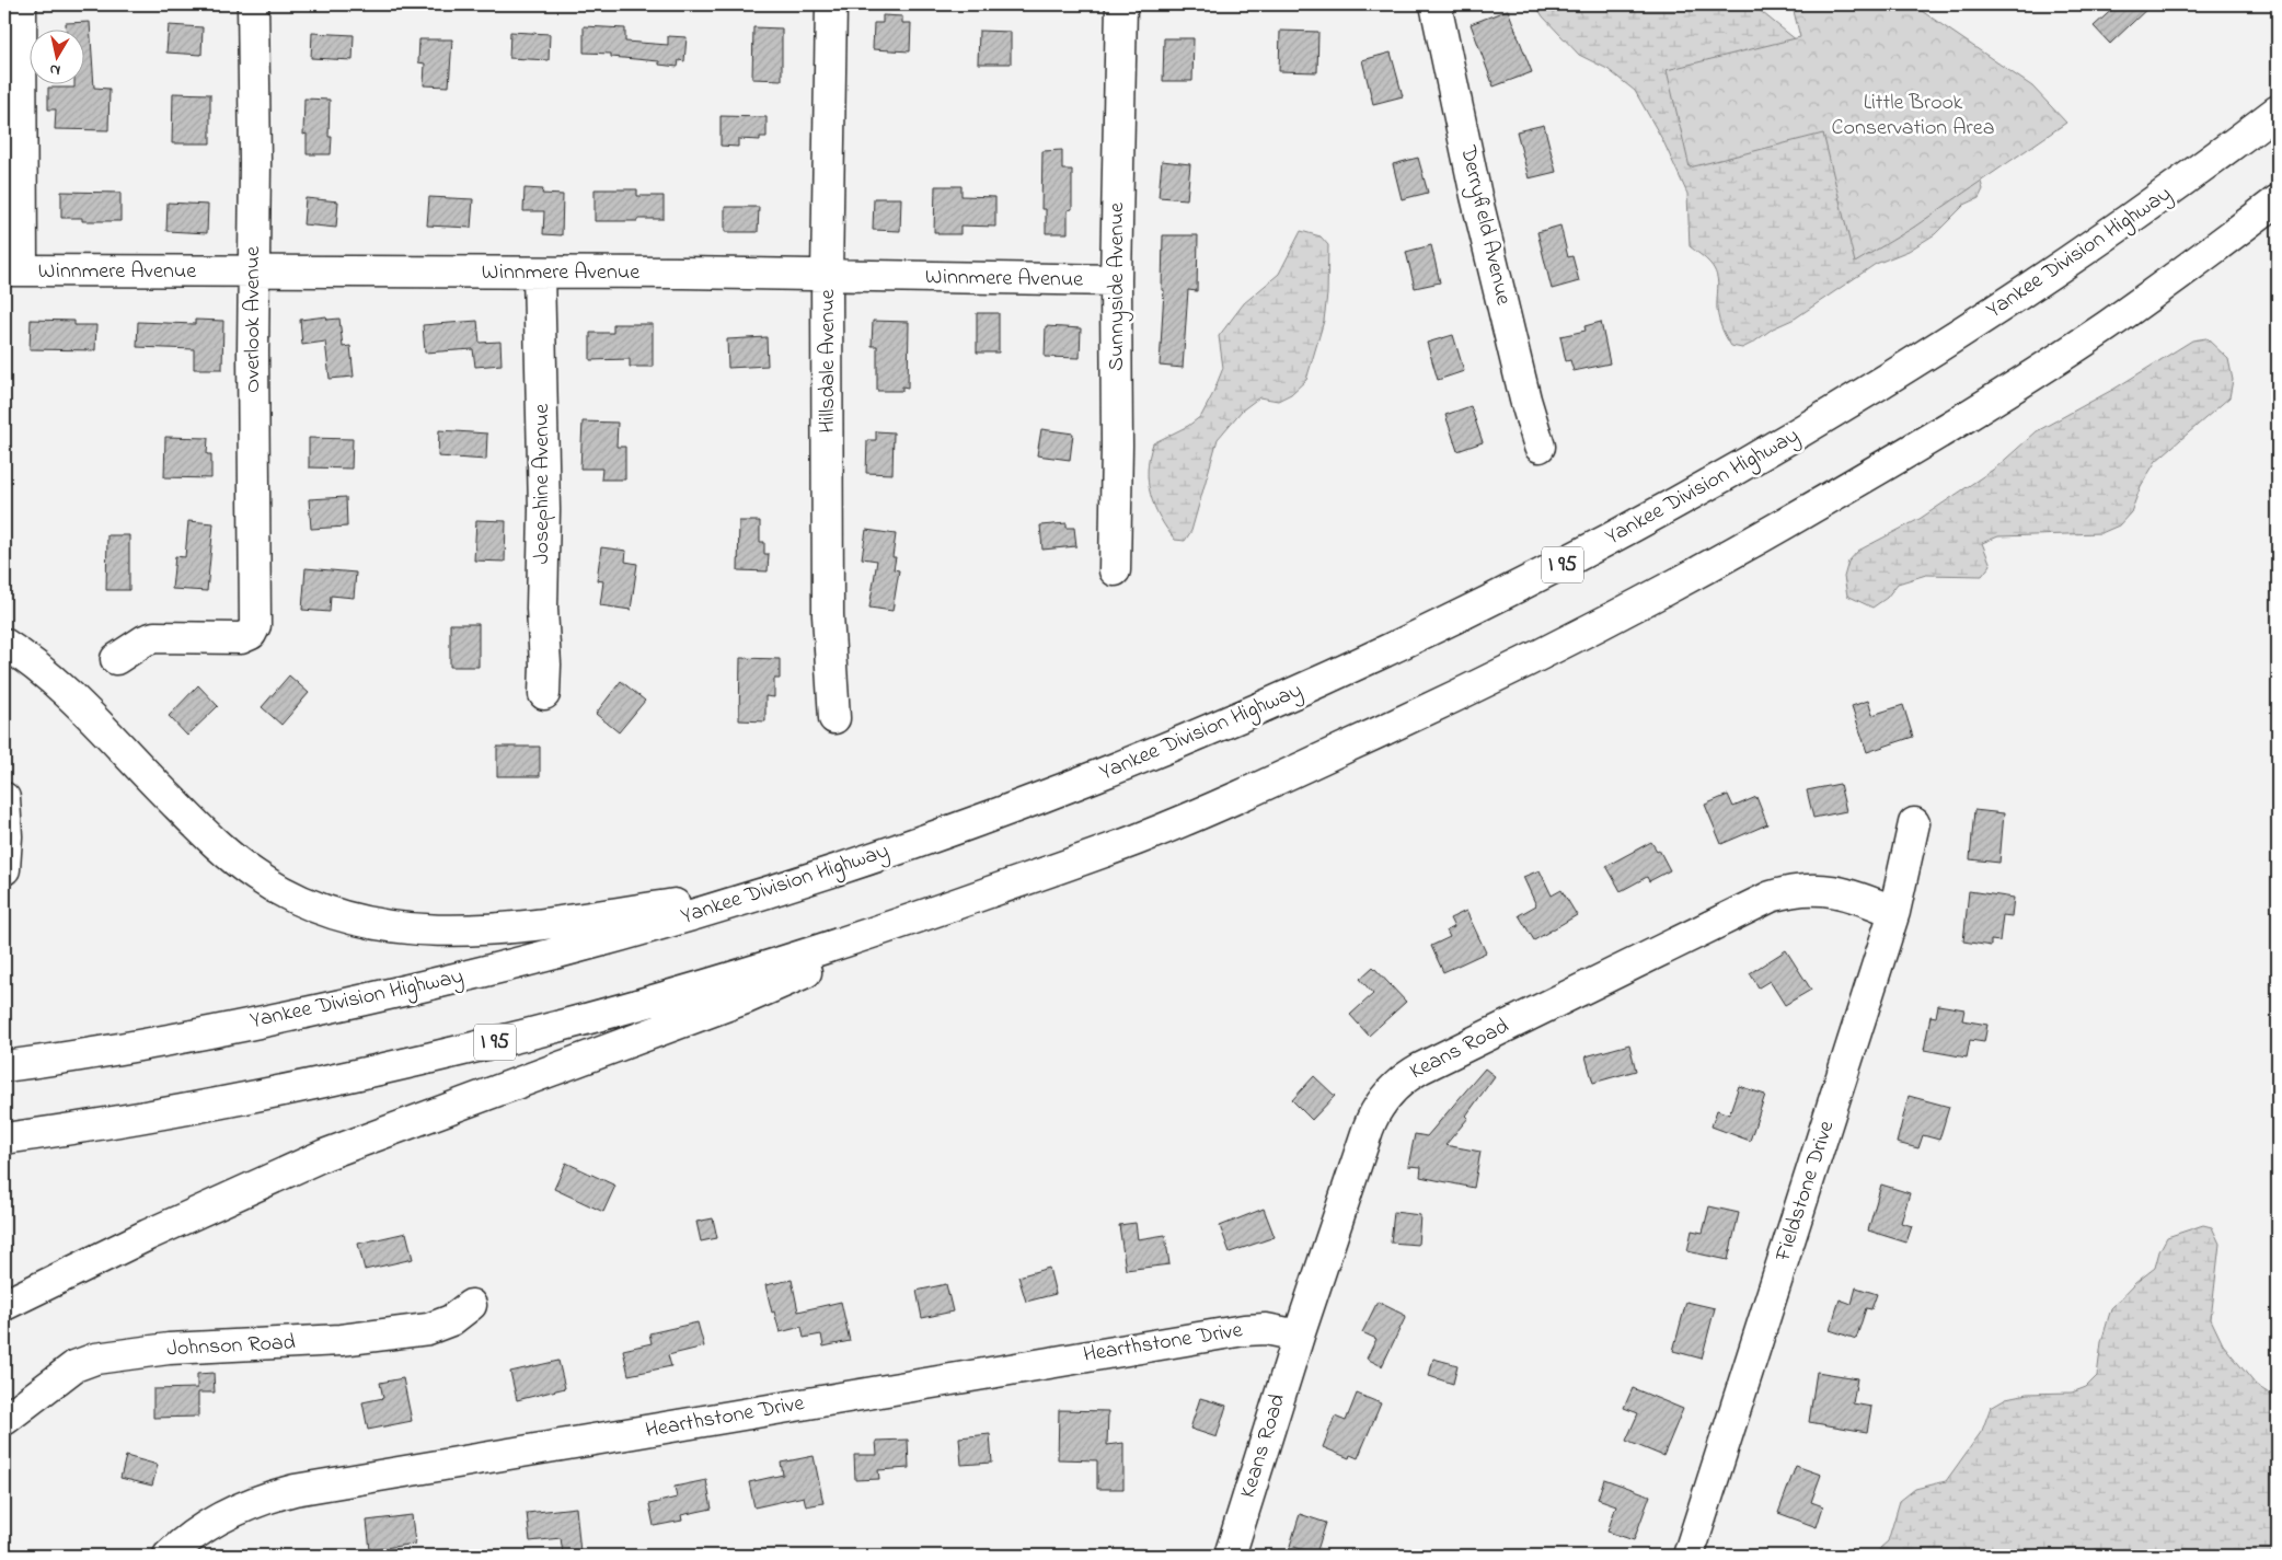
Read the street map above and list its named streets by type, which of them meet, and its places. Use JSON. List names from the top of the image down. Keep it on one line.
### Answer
{"streets":{"main road":["Derryfield Avenue","Yankee Division Highway","Winnmere Avenue","Sunnyside Avenue","Overlook Avenue","Hillsdale Avenue","Josephine Avenue","I 95","Keans Road","Fieldstone Drive","Hearthstone Drive","Johnson Road"]},"crossings":[["Winnmere Avenue","Sunnyside Avenue"],["Winnmere Avenue","Overlook Avenue"],["Winnmere Avenue","Hillsdale Avenue"],["Winnmere Avenue","Josephine Avenue"],["Keans Road","Fieldstone Drive"],["Keans Road","Hearthstone Drive"]],"parks":["Little Brook Conservation Area"],"north":"bottom"}
